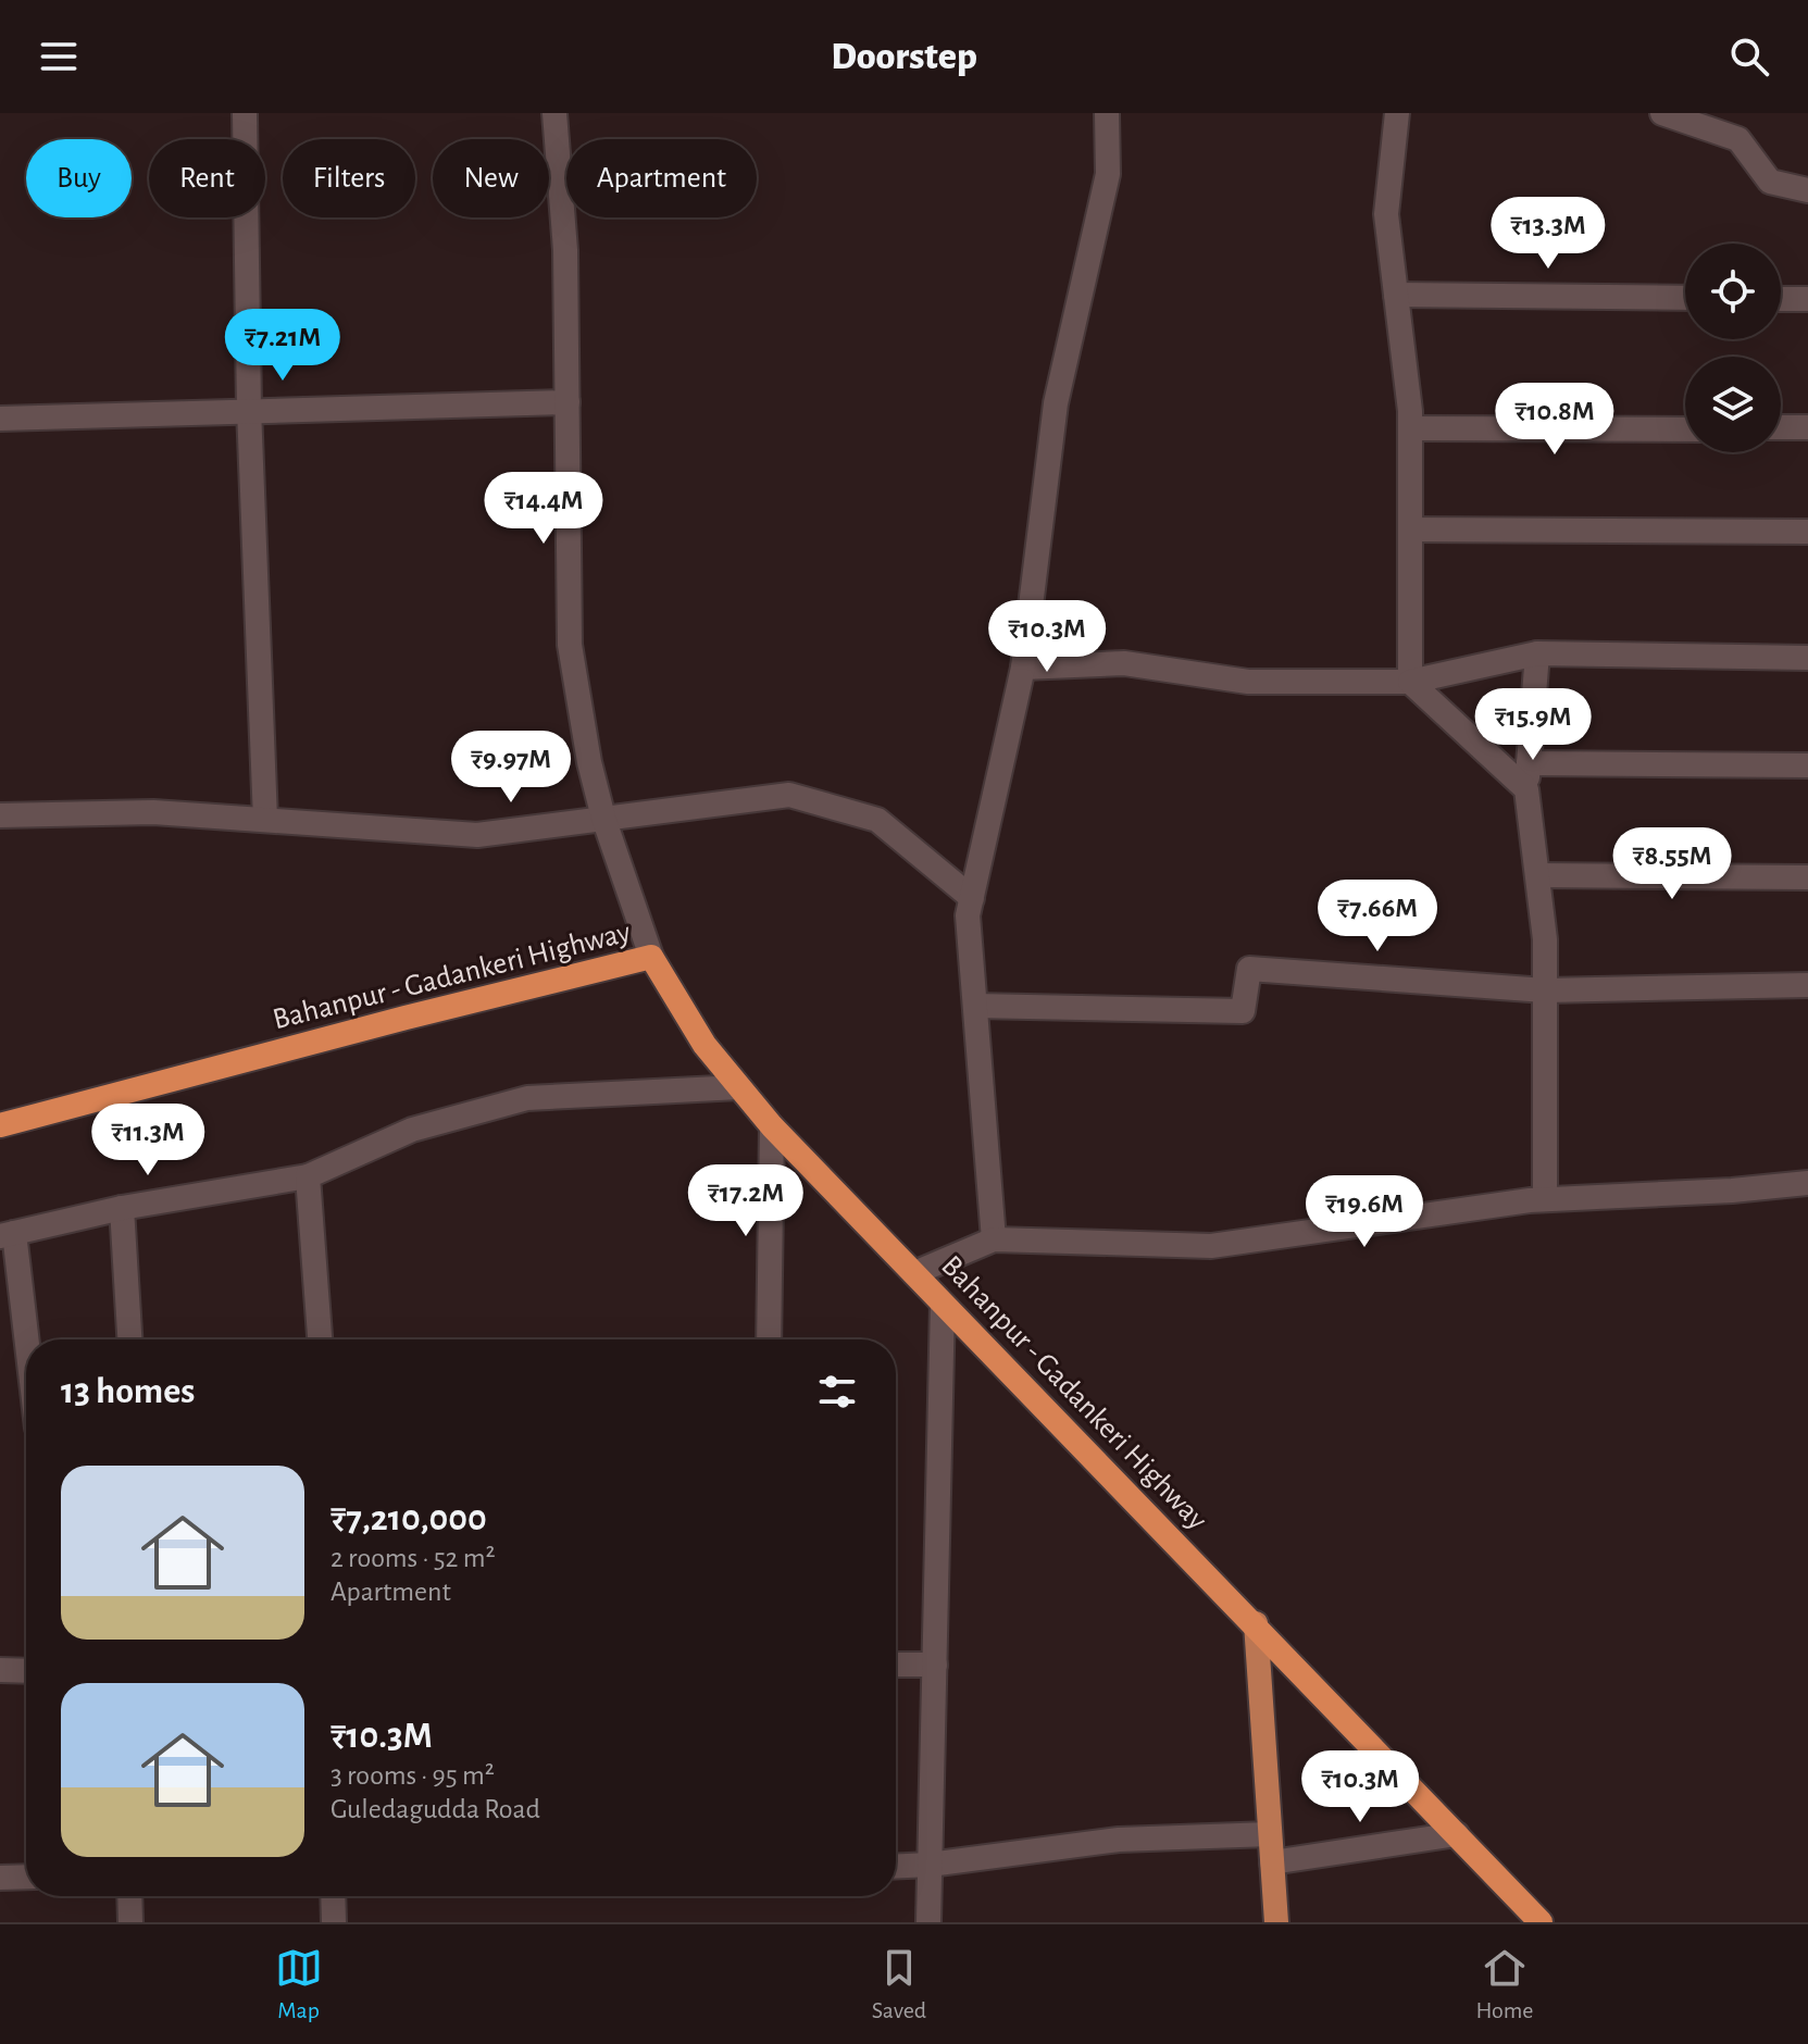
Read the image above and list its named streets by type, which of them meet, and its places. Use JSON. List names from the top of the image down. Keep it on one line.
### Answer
{"streets":{"highway":["Bahanpur - Gadankeri Highway"]},"page":{"header":"Doorstep","chip":["Buy","Rent","Filters","New","Apartment"],"price":["₹13.3M","₹7.21M","₹10.8M","₹14.4M","₹10.3M","₹15.9M","₹9.97M","₹8.55M","₹7.66M","₹11.3M","₹17.2M","₹19.6M","₹10.3M"],"heading":"13 homes","list":[{"name":"₹7,210,000","note":"2 rooms · 52 m² · Apartment"},{"name":"₹10.3M","note":"3 rooms · 95 m² · Guledagudda Road"}],"tabs":["Map","Saved","Home"]}}
